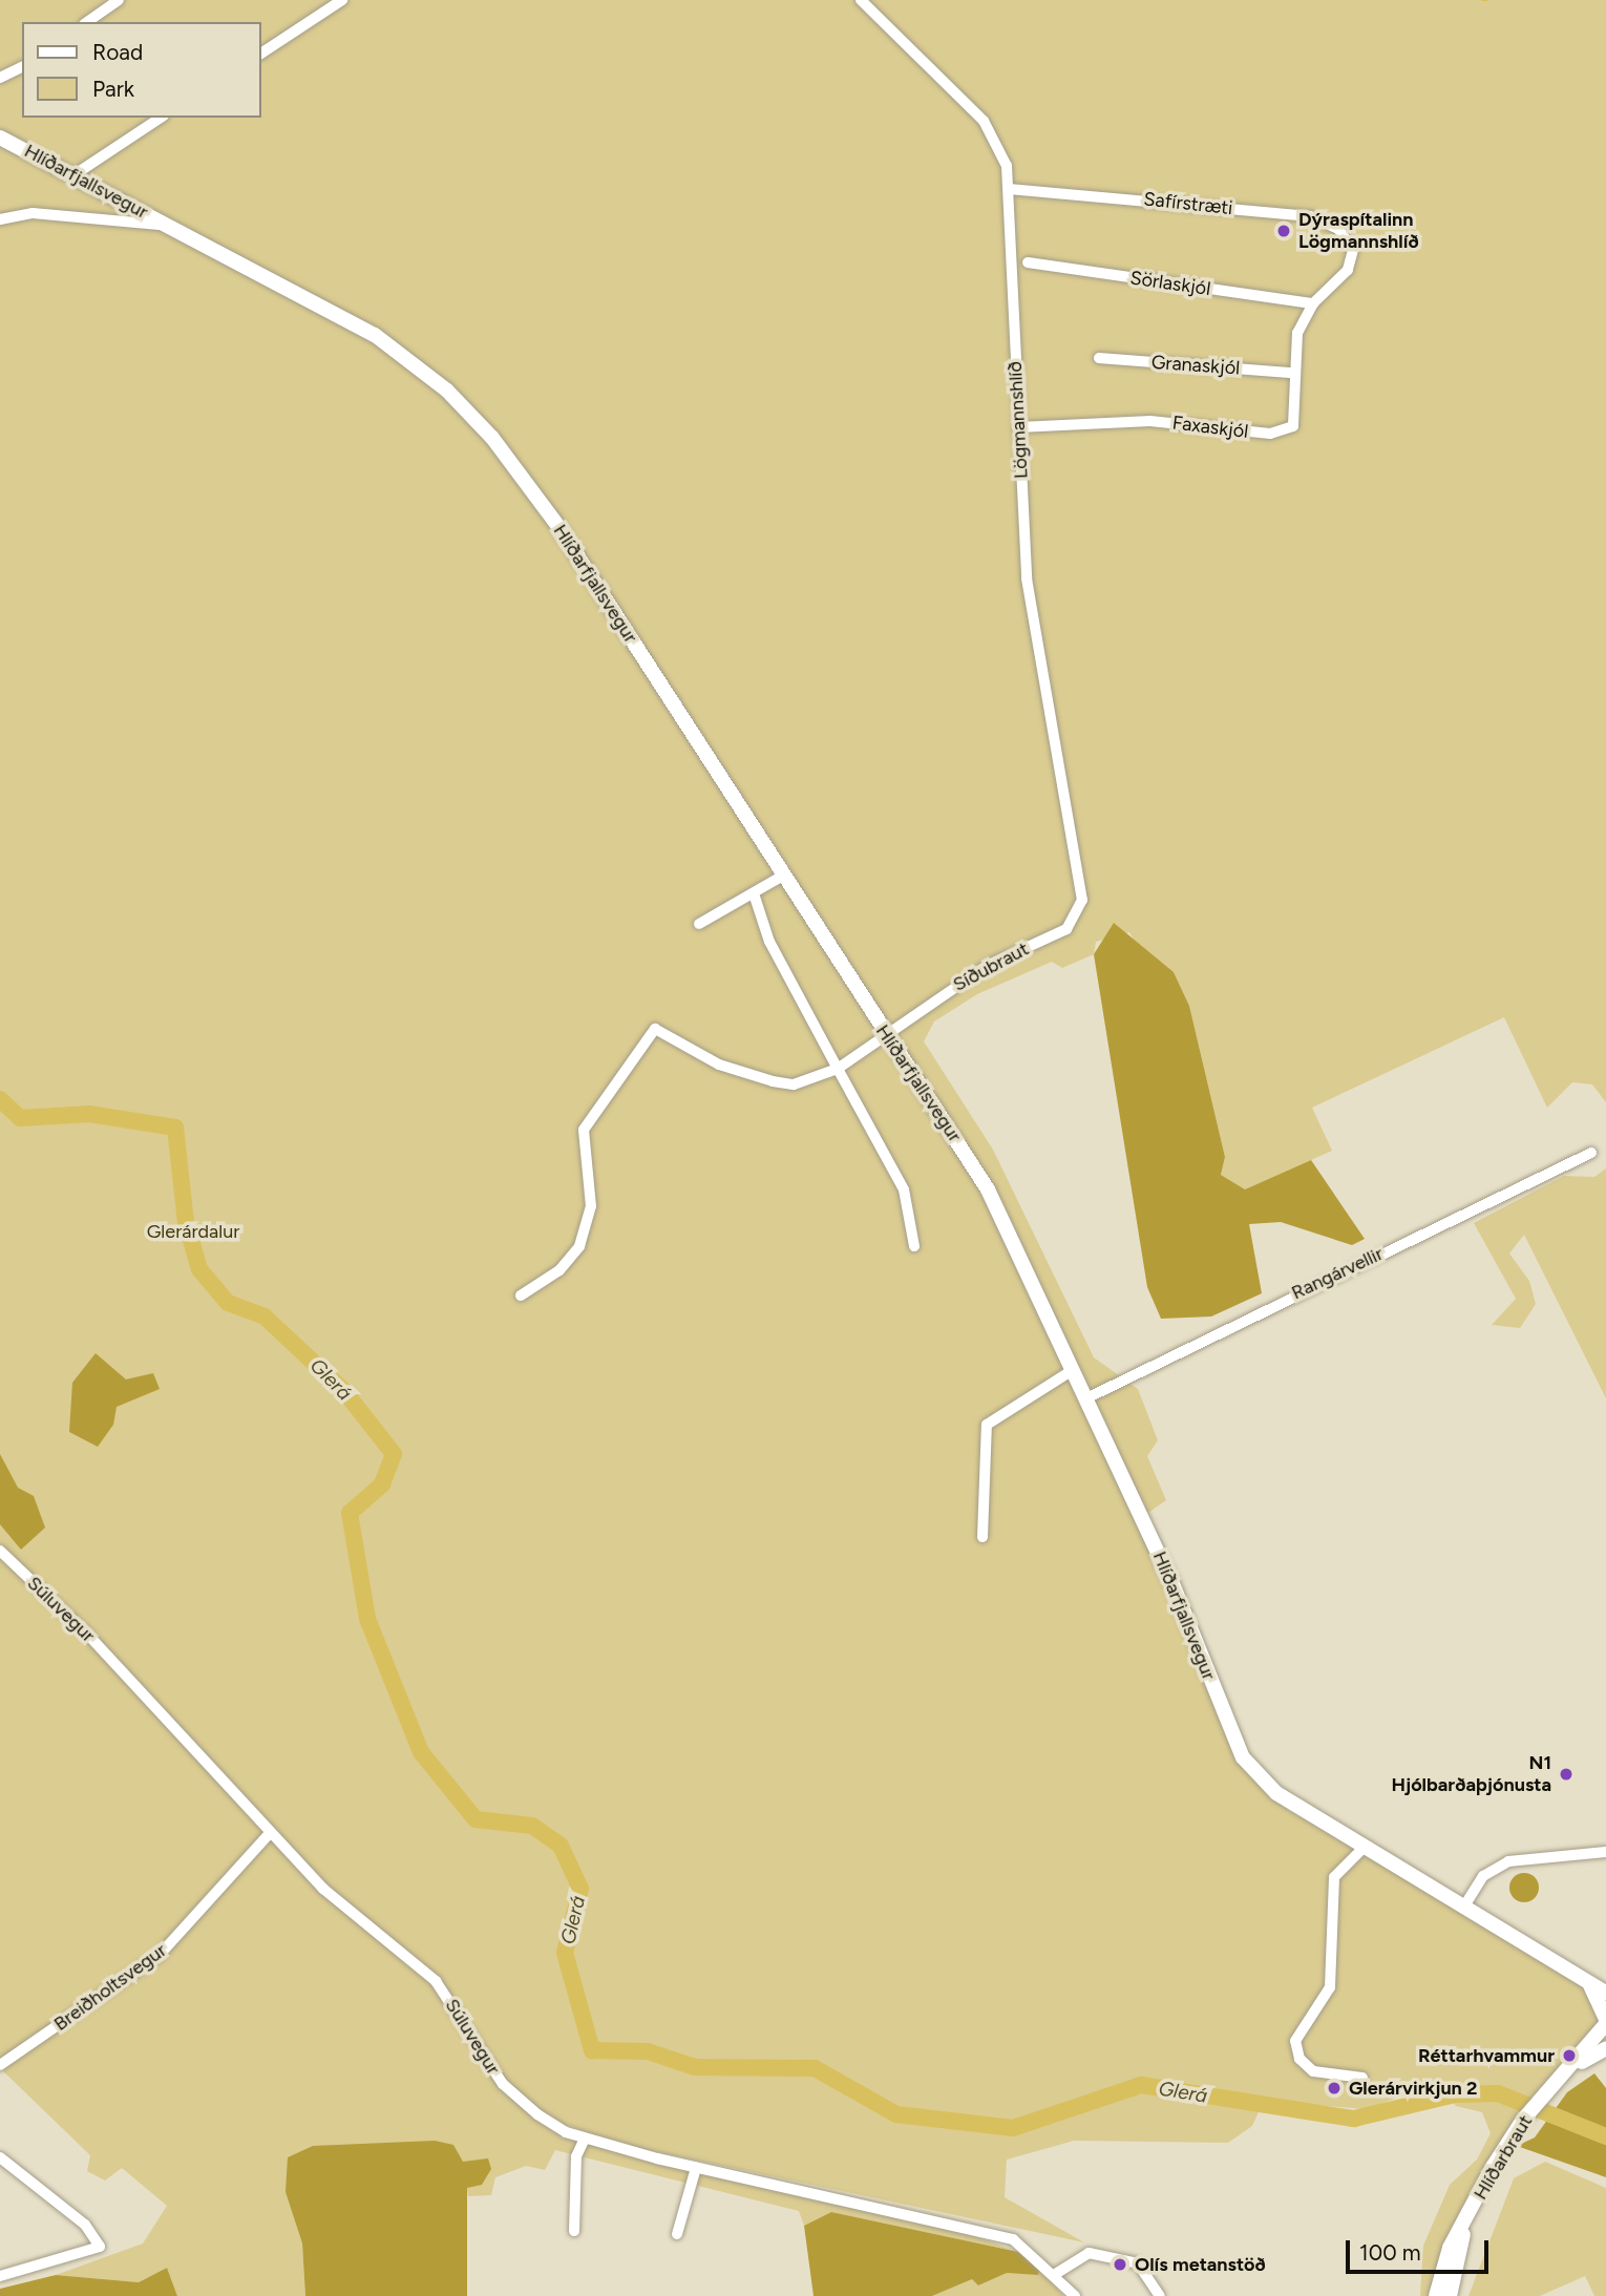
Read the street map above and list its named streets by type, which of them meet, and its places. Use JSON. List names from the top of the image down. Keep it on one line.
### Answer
{"streets":{"main road":["Hlíðarfjallsvegur","Hlíðarbraut"],"street":["Safírstræti","Sörlaskjól","Granaskjól","Lögmannshlíð","Faxaskjól","Síðubraut","Rangárvellir","Súluvegur","Breiðholtsvegur"]},"crossings":[["Hlíðarfjallsvegur","Síðubraut"],["Hlíðarfjallsvegur","Rangárvellir"],["Safírstræti","Lögmannshlíð"],["Safírstræti","Faxaskjól"],["Sörlaskjól","Faxaskjól"],["Granaskjól","Faxaskjól"],["Lögmannshlíð","Faxaskjól"],["Lögmannshlíð","Síðubraut"],["Súluvegur","Breiðholtsvegur"]],"water":["Glerá"],"parks":["Glerárdalur"],"places":["Dýraspítalinn Lögmannshlíð","N1 Hjólbarðaþjónusta","Réttarhvammur","Glerárvirkjun 2","Olís metanstöð"],"legend":["Road","Park"],"scale_bar":"100 m"}
